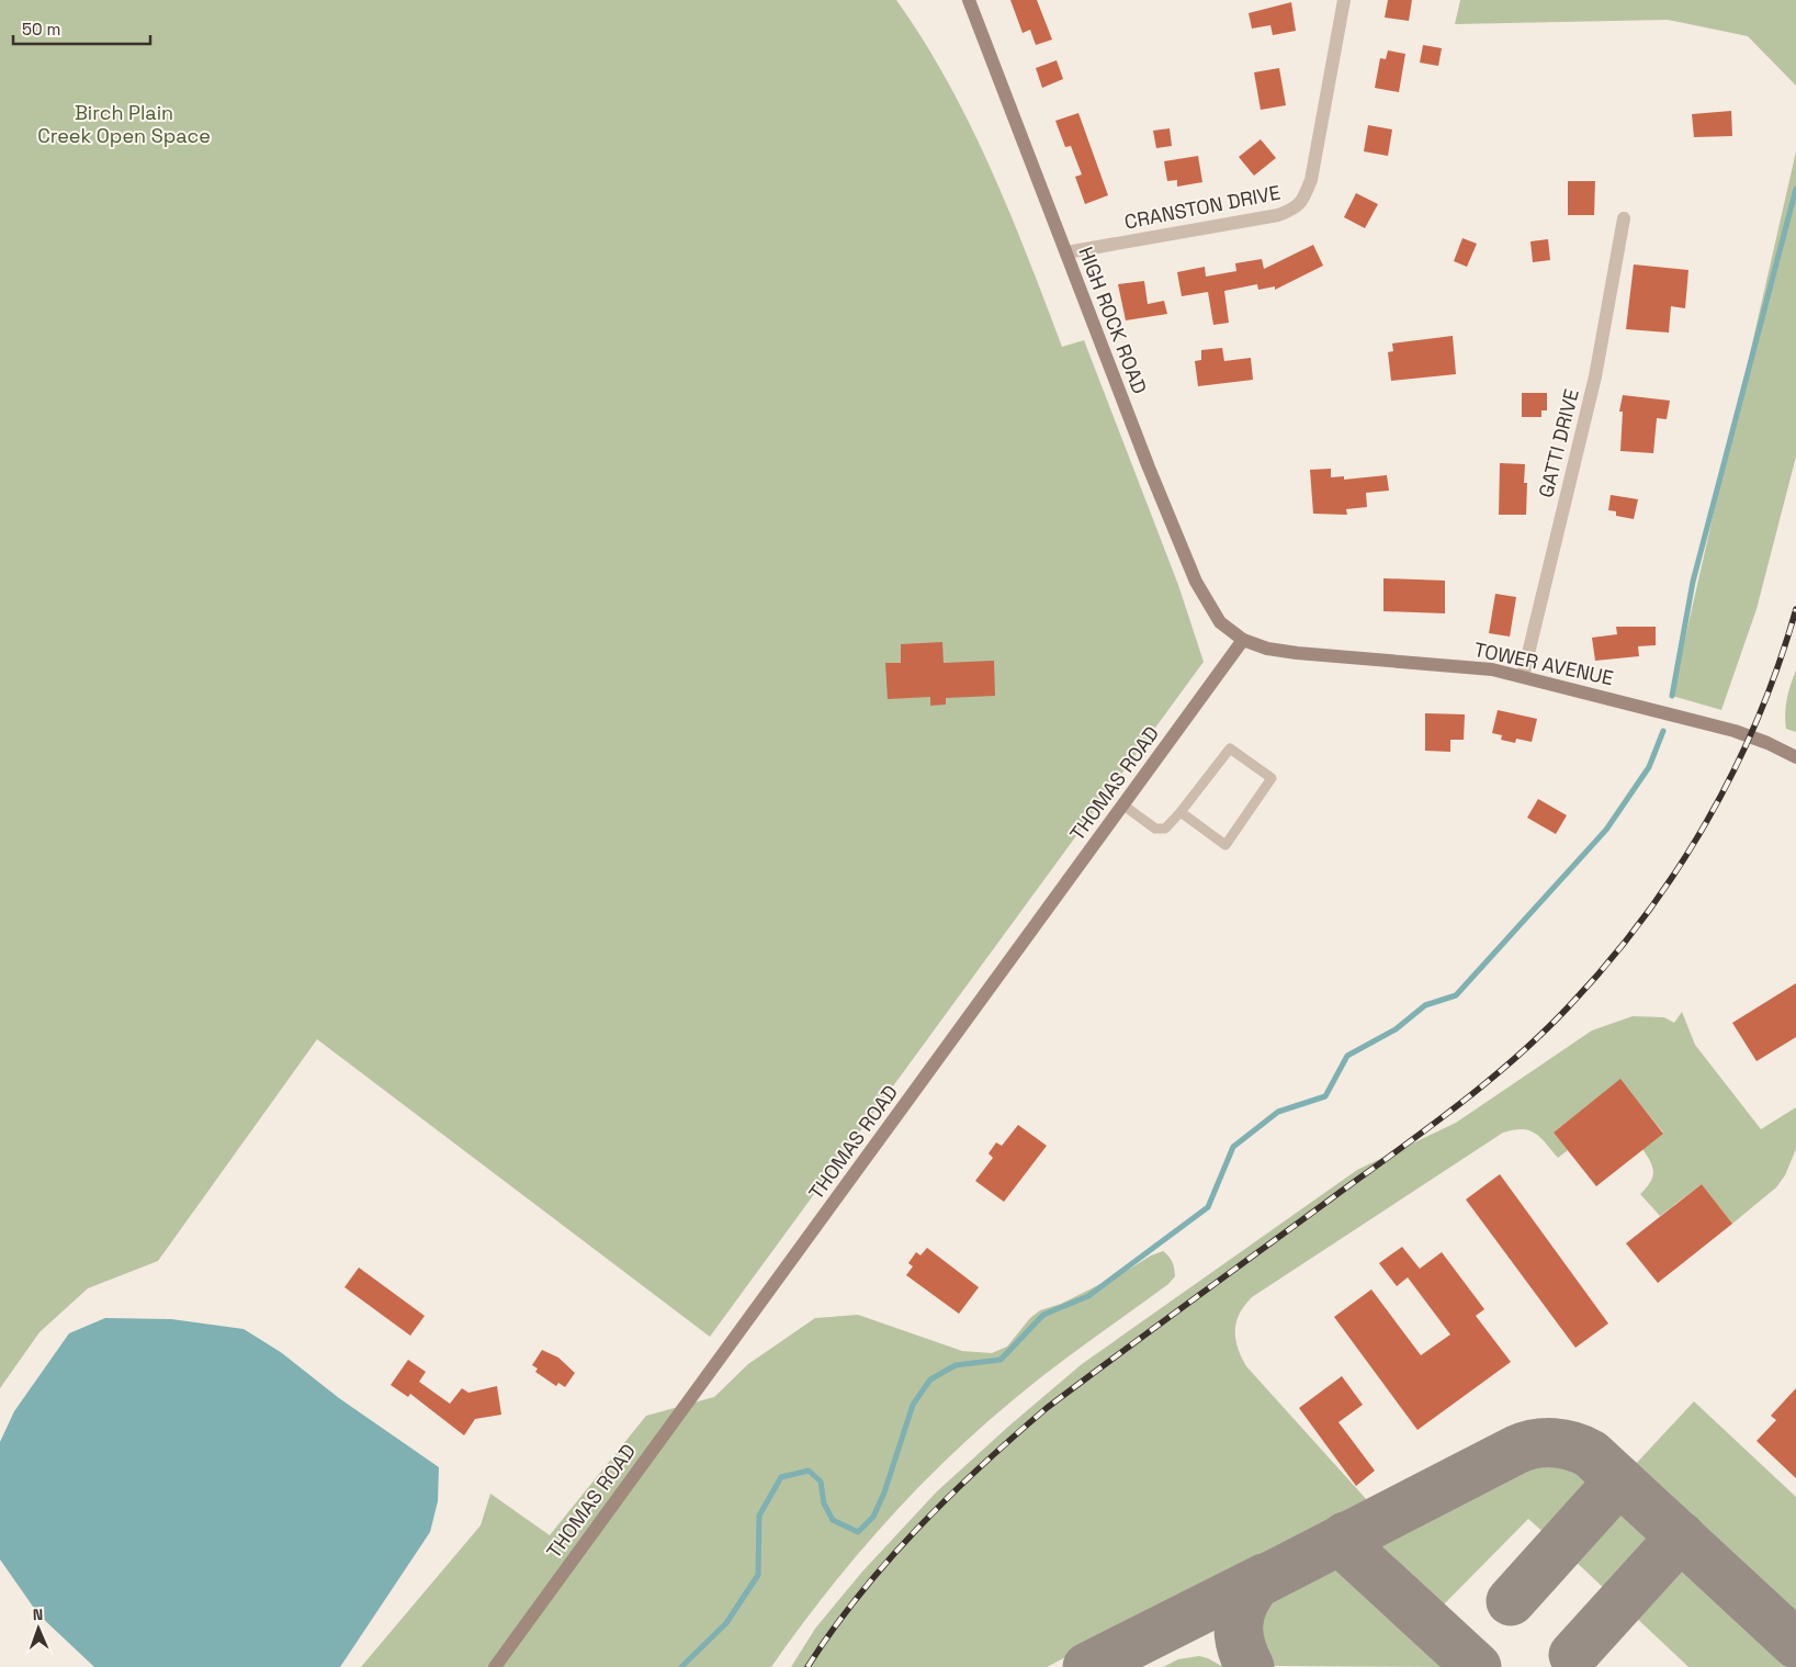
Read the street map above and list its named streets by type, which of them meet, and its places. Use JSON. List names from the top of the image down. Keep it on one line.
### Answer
{"streets":{"main road":["HIGH ROCK ROAD","TOWER AVENUE","THOMAS ROAD"],"street":["CRANSTON DRIVE","GATTI DRIVE"]},"crossings":[["CRANSTON DRIVE","HIGH ROCK ROAD"],["HIGH ROCK ROAD","TOWER AVENUE"],["HIGH ROCK ROAD","THOMAS ROAD"],["GATTI DRIVE","TOWER AVENUE"],["TOWER AVENUE","THOMAS ROAD"]],"parks":["Birch Plain Creek Open Space"],"scale_bar":"50 m","north":"top"}
